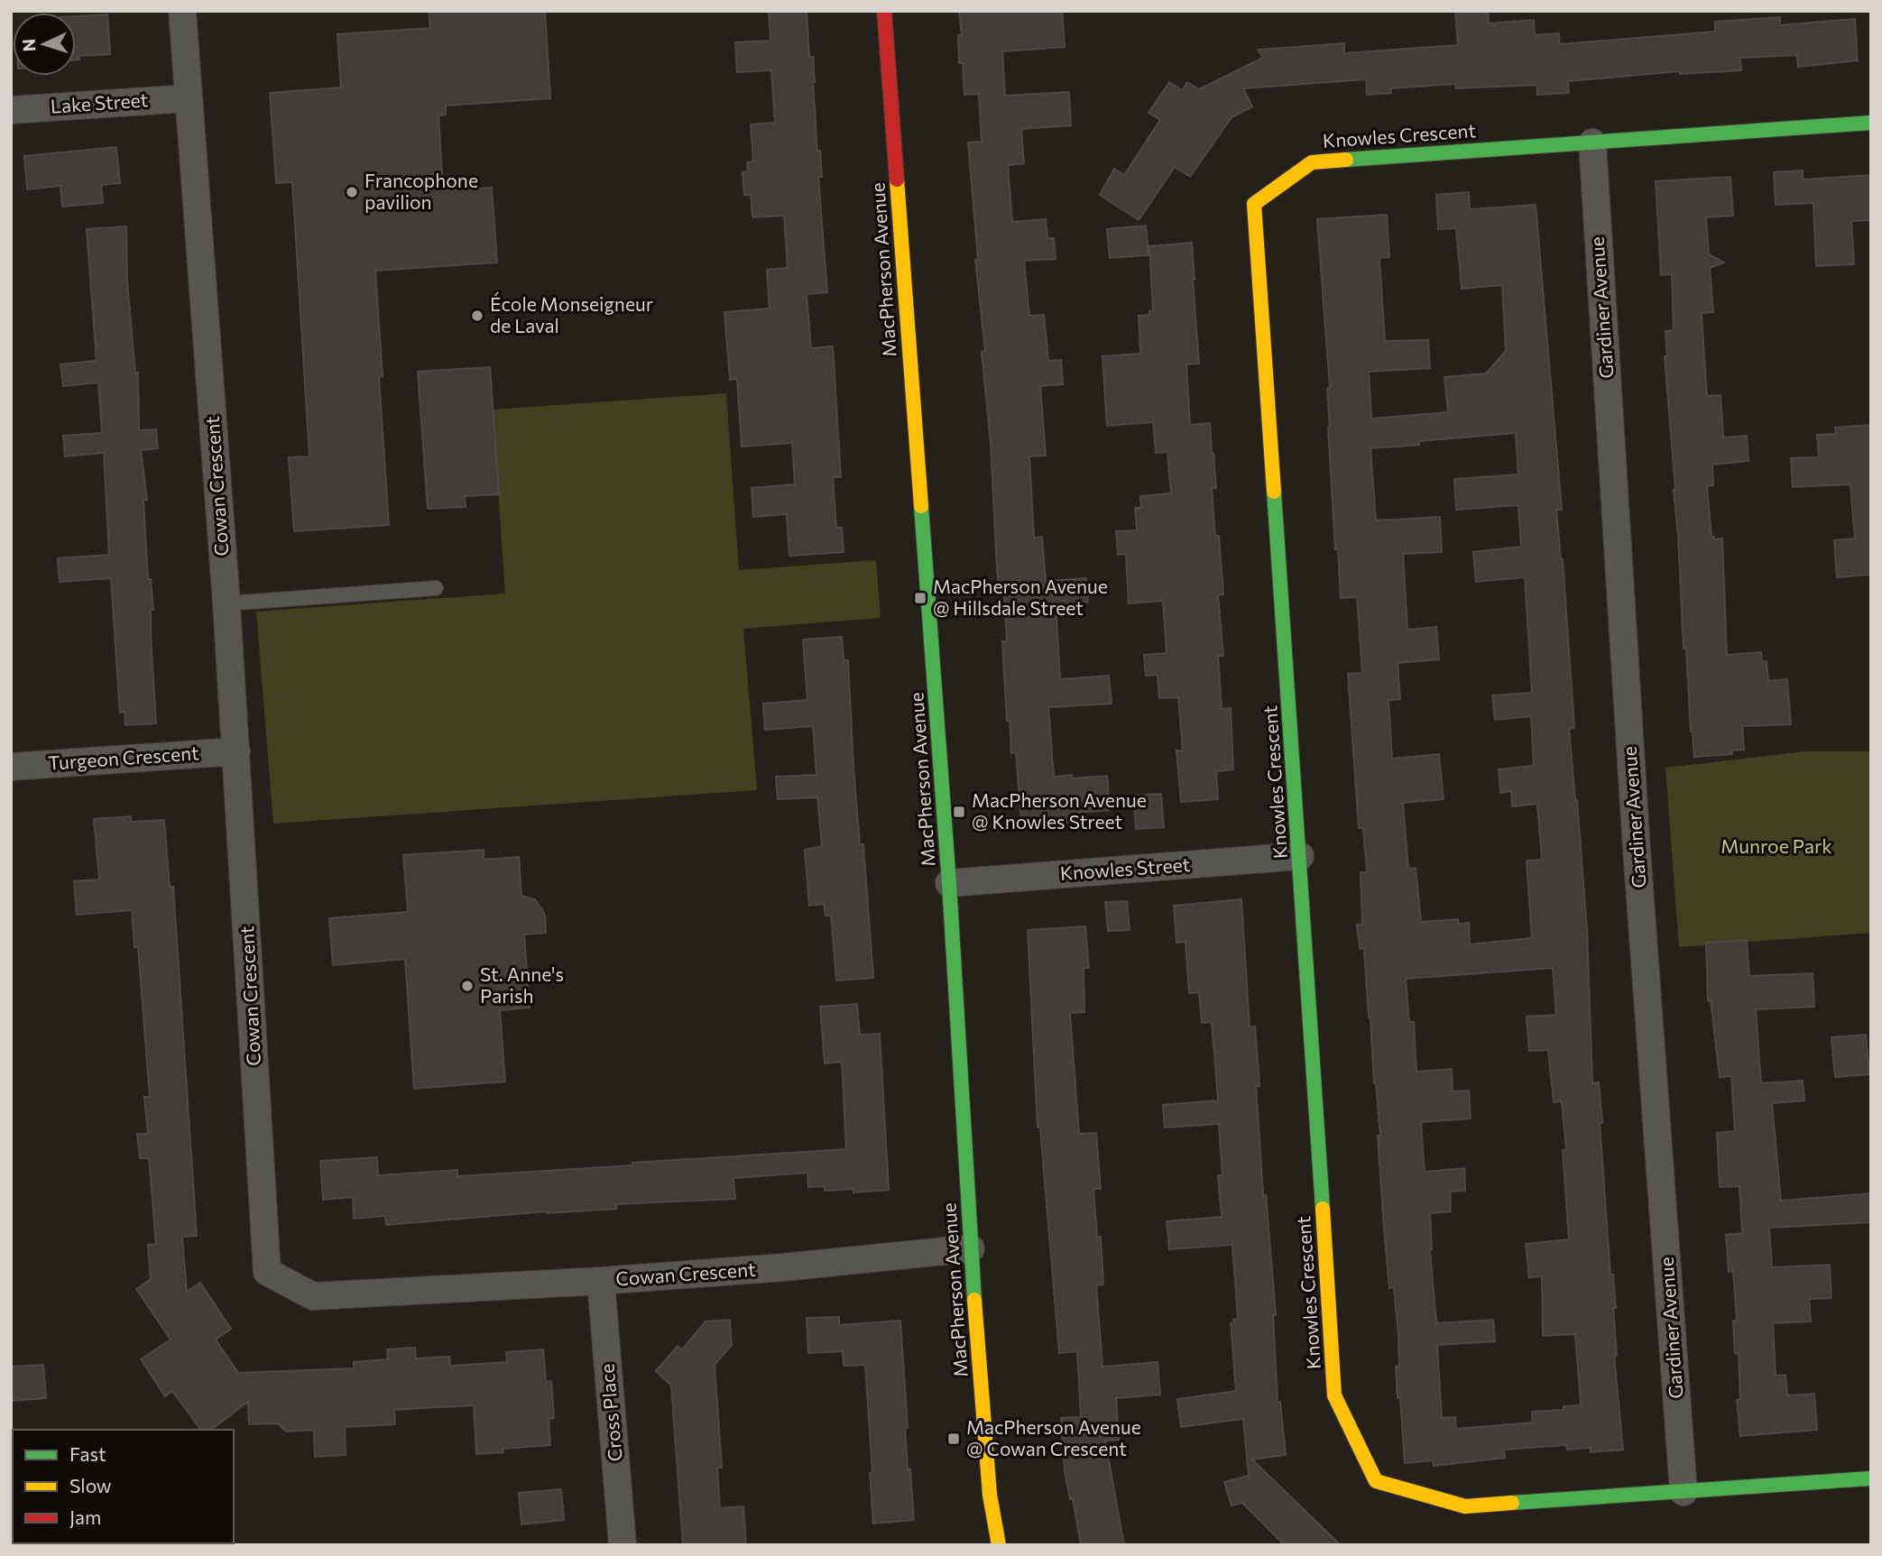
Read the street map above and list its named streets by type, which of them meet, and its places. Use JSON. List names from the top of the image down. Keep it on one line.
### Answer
{"streets":{"street":["Lake Street","Knowles Crescent","MacPherson Avenue","Gardiner Avenue","Cowan Crescent","Turgeon Crescent","Knowles Street","Cross Place"]},"crossings":[["Lake Street","Cowan Crescent"],["Knowles Crescent","Gardiner Avenue"],["Knowles Crescent","Knowles Street"],["MacPherson Avenue","Cowan Crescent"],["MacPherson Avenue","Knowles Street"],["Cowan Crescent","Turgeon Crescent"],["Cowan Crescent","Cross Place"]],"parks":["Munroe Park"],"places":{"other":["Francophone pavilion","École Monseigneur de Laval","St. Anne's Parish"],"transit":["MacPherson Avenue @ Hillsdale Street","MacPherson Avenue @ Knowles Street","MacPherson Avenue @ Cowan Crescent"]},"legend":["Fast","Slow","Jam"],"north":"left"}
